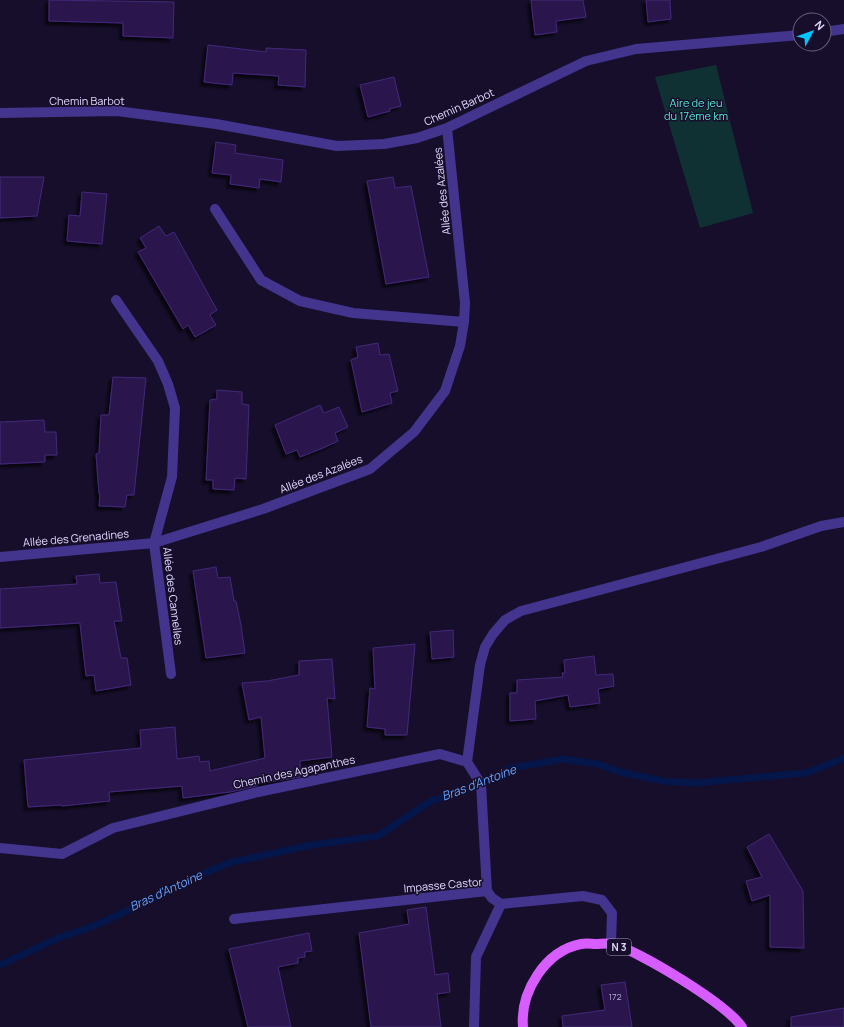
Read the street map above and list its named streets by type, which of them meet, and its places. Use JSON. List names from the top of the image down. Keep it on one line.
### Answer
{"streets":{"main road":["N 3"],"street":["Chemin Barbot","Allée des Azalées","Allée des Grenadines","Allée des Cannelles","Chemin des Agapanthes","Impasse Castor"]},"crossings":[["Chemin Barbot","Allée des Azalées"],["Allée des Azalées","Allée des Grenadines"],["Allée des Azalées","Allée des Cannelles"],["Allée des Grenadines","Allée des Cannelles"]],"water":["Bras d'Antoine"],"parks":["Aire de jeu du 17ème km"],"house_numbers":["172"],"north":"top right"}
